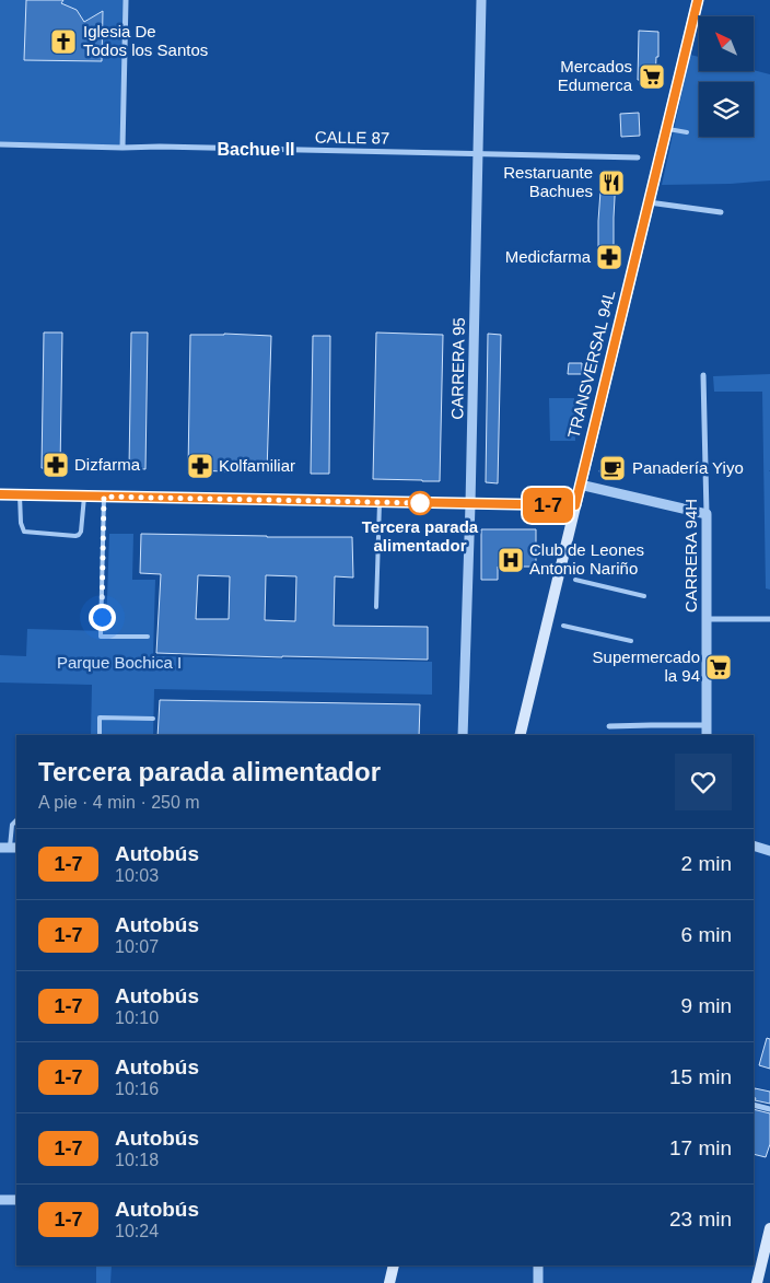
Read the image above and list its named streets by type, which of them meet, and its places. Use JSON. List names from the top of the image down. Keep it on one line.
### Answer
{"streets":{"main road":["TRANSVERSAL 94L"],"street":["CALLE 87","CARRERA 95","CARRERA 94H"]},"crossings":[["CALLE 87","CARRERA 95"]],"districts":["Bachue II"],"parks":["Parque Bochica I"],"places":{"church":["Iglesia De Todos los Santos"],"supermarket":["Mercados Edumerca","Supermercado la 94"],"restaurant":["Restaruante Bachues"],"pharmacy":["Medicfarma","Dizfarma","Kolfamiliar"],"cafe":["Panadería Yiyo"],"other":["Tercera parada alimentador"],"hospital":["Club de Leones Antonio Nariño"]},"lines":["bus line 1-7"],"north":"top left","page":{"on_map":"1-7","heading":["Tercera parada alimentador","A pie · 4 min · 250 m"],"list":[{"mark":"1-7","name":"Autobús","note":"10:03","value":"2 min"},{"mark":"1-7","name":"Autobús","note":"10:07","value":"6 min"},{"mark":"1-7","name":"Autobús","note":"10:10","value":"9 min"},{"mark":"1-7","name":"Autobús","note":"10:16","value":"15 min"},{"mark":"1-7","name":"Autobús","note":"10:18","value":"17 min"},{"mark":"1-7","name":"Autobús","note":"10:24","value":"23 min"}]}}
